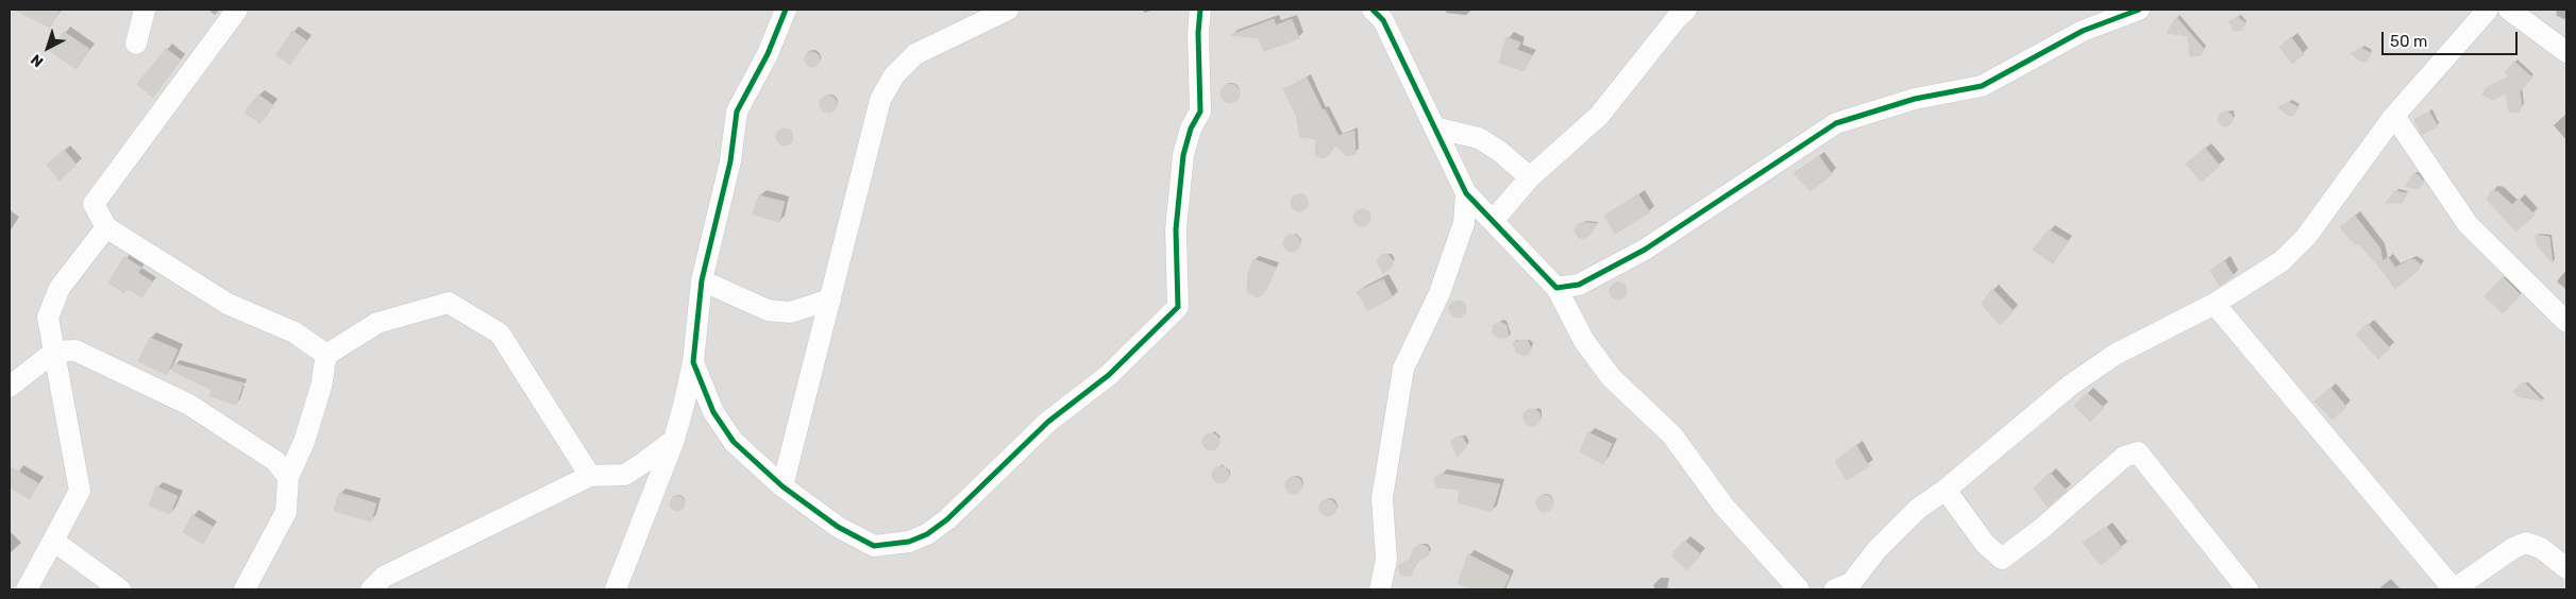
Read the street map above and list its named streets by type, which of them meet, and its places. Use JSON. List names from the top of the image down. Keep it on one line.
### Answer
{"scale_bar":"50 m","north":"bottom left"}
